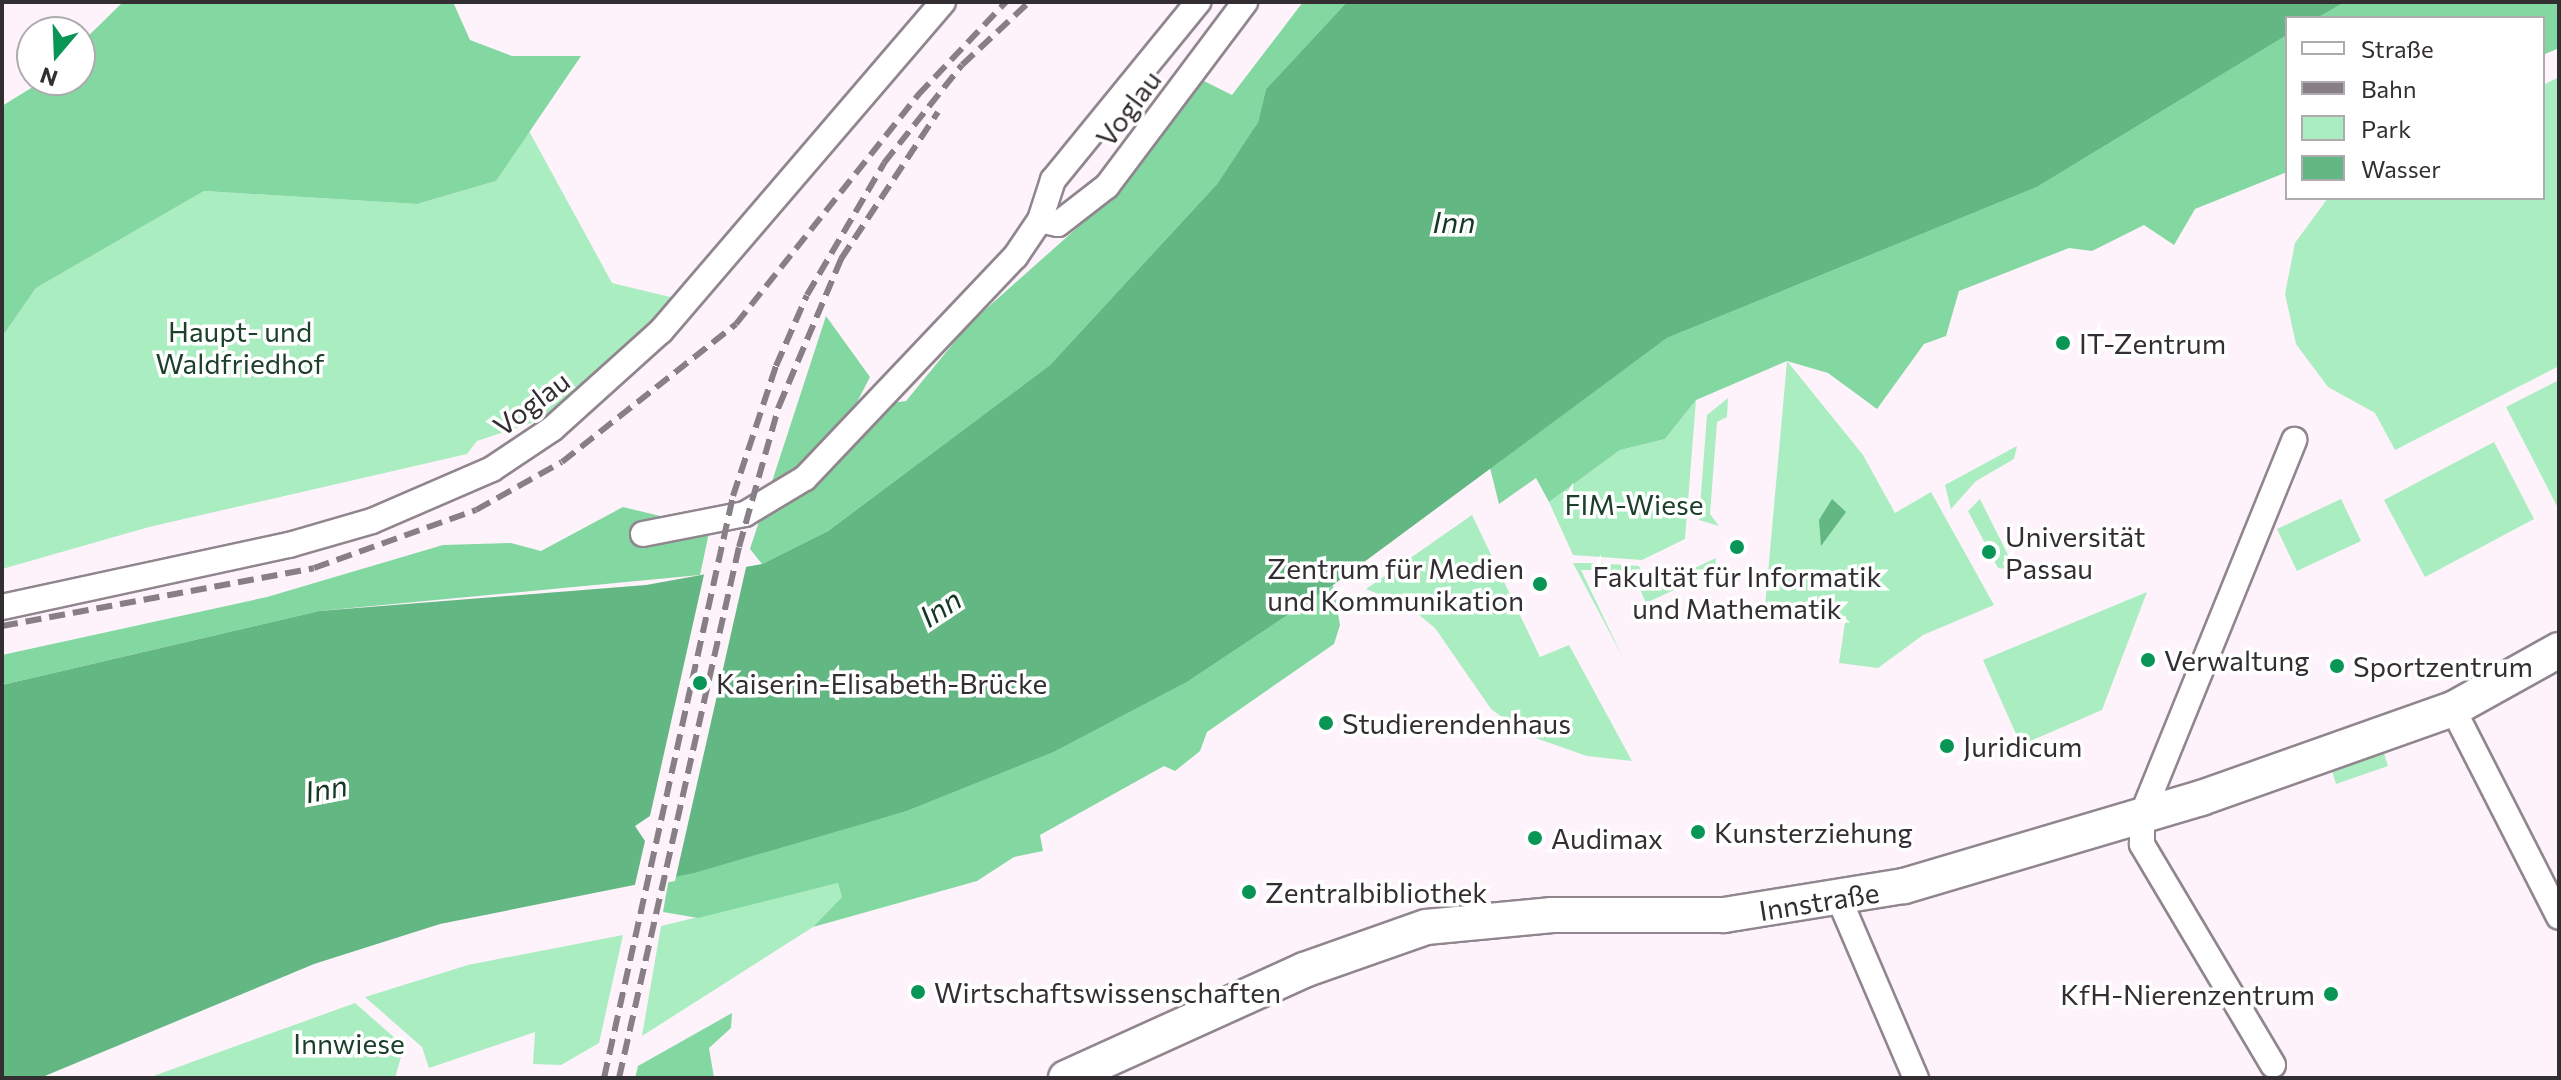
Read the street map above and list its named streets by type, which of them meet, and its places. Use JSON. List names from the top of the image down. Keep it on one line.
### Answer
{"streets":{"street":["Voglau","Innstraße"]},"water":["Inn"],"parks":["Haupt- und Waldfriedhof","FIM-Wiese","Innwiese"],"places":["IT-Zentrum","Fakultät für Informatik und Mathematik","Universität Passau","Zentrum für Medien und Kommunikation","Verwaltung","Sportzentrum","Kaiserin-Elisabeth-Brücke","Studierendenhaus","Juridicum","Kunsterziehung","Audimax","Zentralbibliothek","Wirtschaftswissenschaften","KfH-Nierenzentrum"],"legend":["Straße","Bahn","Park","Wasser"],"north":"bottom"}
